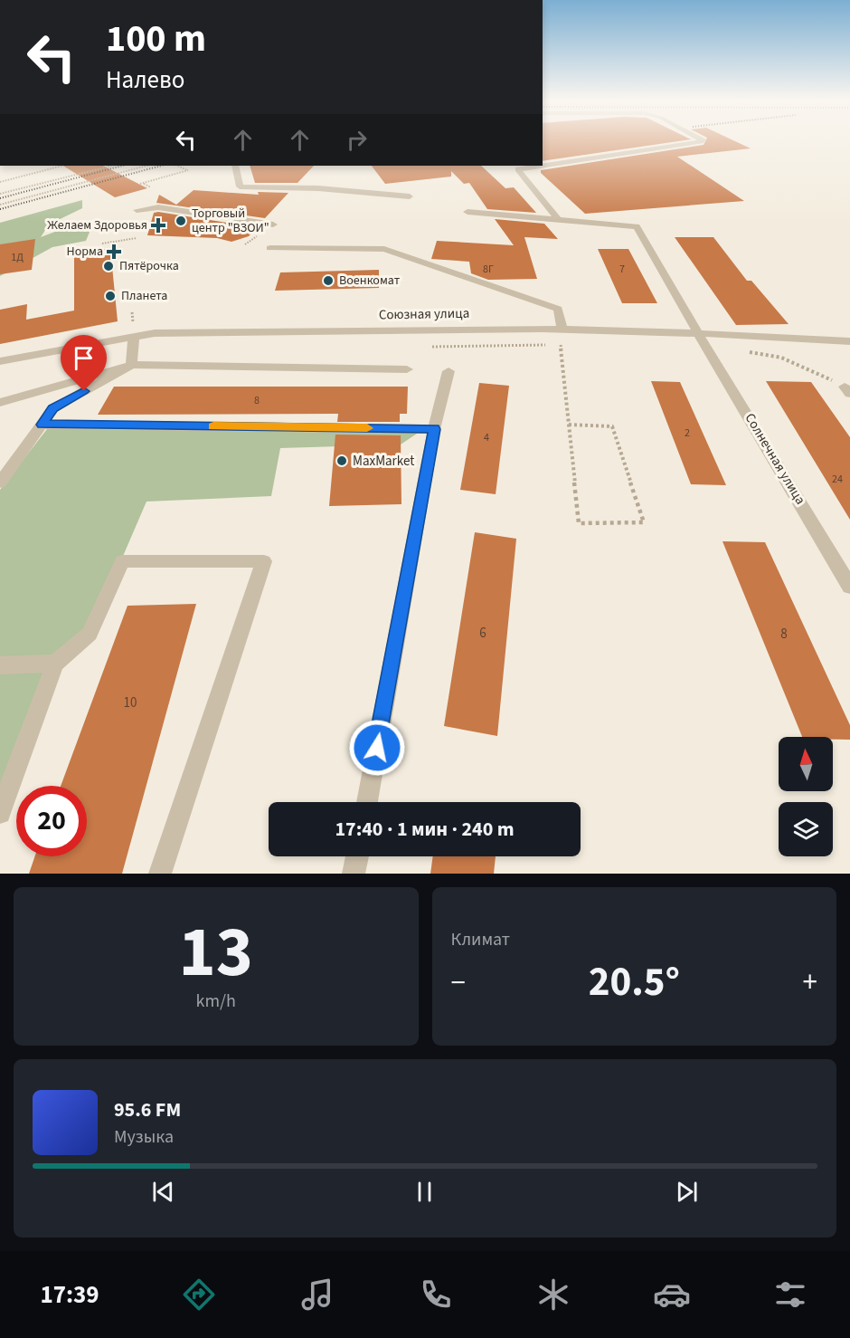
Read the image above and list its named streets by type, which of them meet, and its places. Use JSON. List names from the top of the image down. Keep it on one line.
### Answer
{"streets":{"street":["Союзная улица","Солнечная улица"]},"crossings":[["Союзная улица","Солнечная улица"]],"places":{"other":["Торговый центр \"ВЗОИ\"","Пятёрочка","Военкомат","Планета","MaxMarket"],"health":["Желаем Здоровья","Норма"]},"house_numbers":["1Д","8Г","7","8","2","4","24","6","8","10"],"north":"top","page":{"turn":["100 m","Налево"],"limit":"20","trip":"17:40 · 1 мин · 240 m","tile":[["13","km/h"],"Климат"],"heat":["−","20.5°","+"],"song":["95.6 FM","Музыка"],"tabs":"17:39"}}
